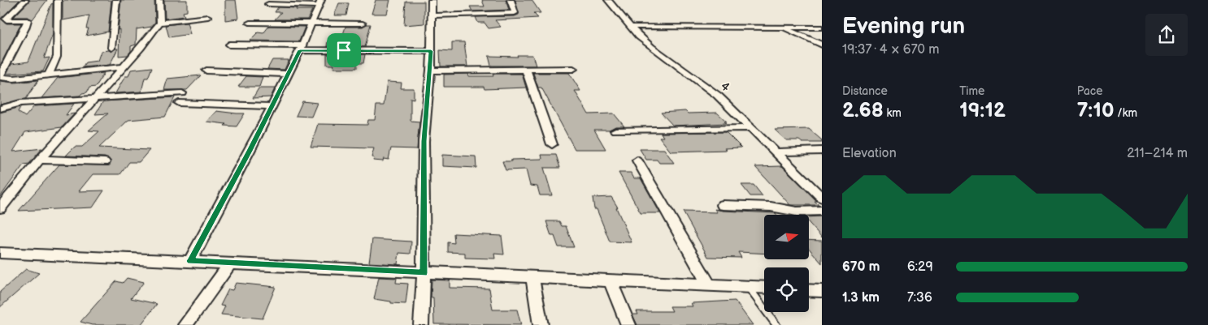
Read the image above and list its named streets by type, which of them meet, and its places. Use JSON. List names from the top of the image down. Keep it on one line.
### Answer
{"streets":{"street":["4"]},"north":"right","page":{"heading":["Evening run","19:37 · 4 × 670 m"],"stats":[["Distance","2.68 km"],["Time","19:12"],["Pace","7:10 /km"]],"chart":["Elevation","211–214 m"],"list":[{"name":"670 m","note":"6:29"},{"name":"1.3 km","note":"7:36"}]}}
